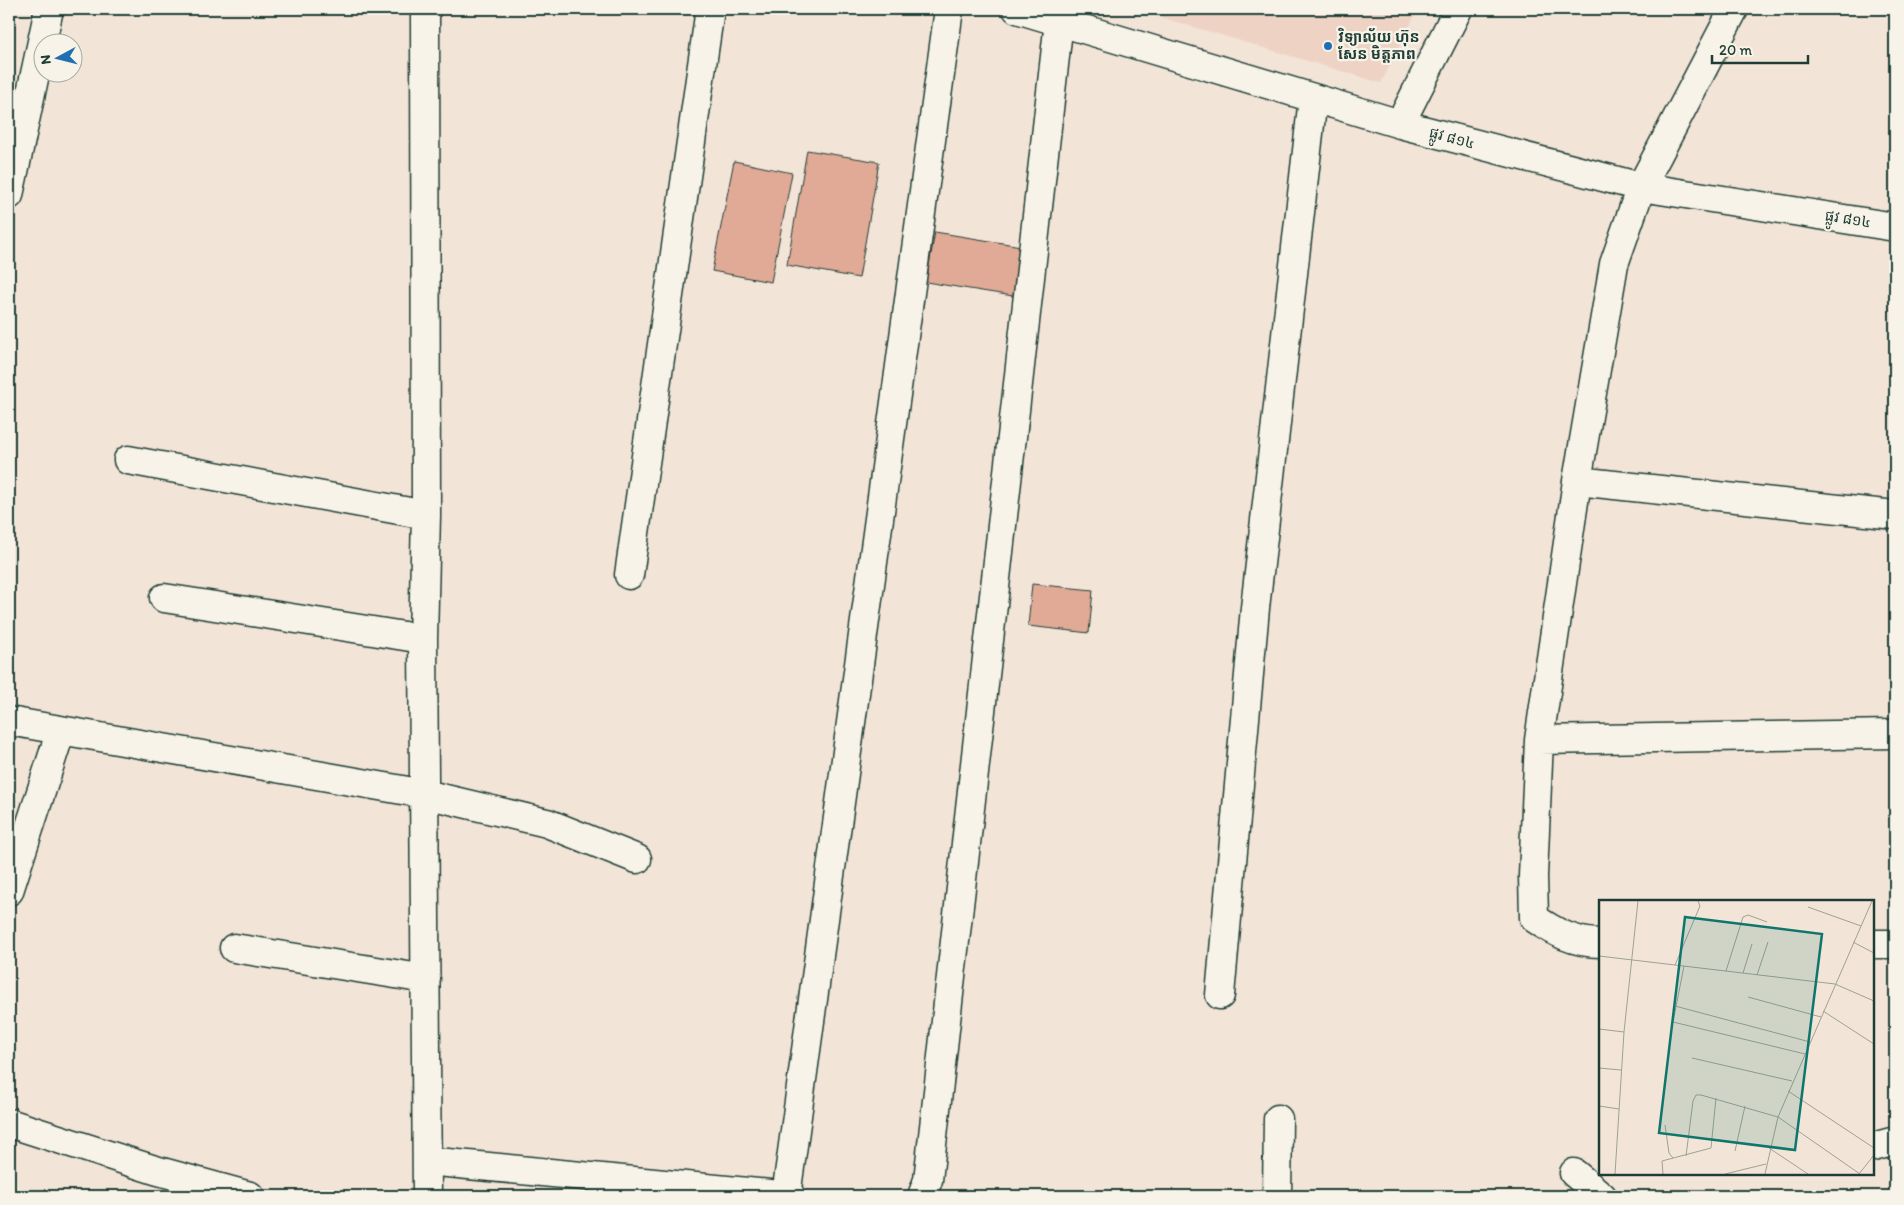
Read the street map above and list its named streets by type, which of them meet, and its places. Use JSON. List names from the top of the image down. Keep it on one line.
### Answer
{"streets":{"street":["ផ្លូវ ៨១៤"]},"places":["វិទ្យាល័យ ហ៊ុន សែន មិត្តភាព"],"scale_bar":"20 m","north":"left"}
